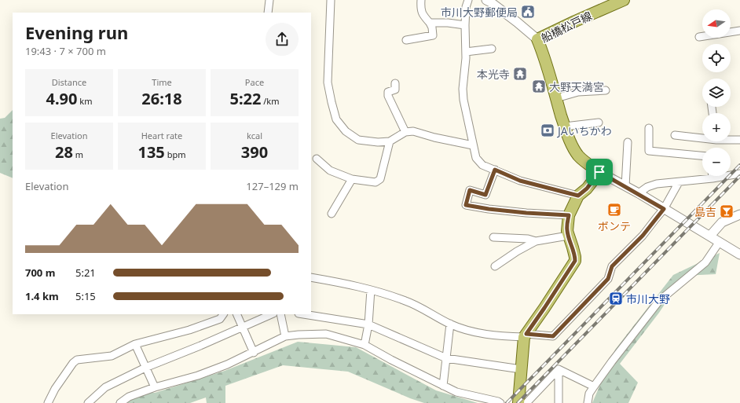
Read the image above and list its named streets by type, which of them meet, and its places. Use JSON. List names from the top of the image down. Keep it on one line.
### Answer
{"streets":{"main road":["船橋松戸線"]},"places":{"public building":["市川大野郵便局"],"temple":["本光寺","大野天満宮"],"bank":["JAいちかわ"],"cafe":["ボンテ"],"bar":["島吉"],"station":["市川大野"]},"north":"left","page":{"map_buttons":["+","−"],"heading":["Evening run","19:43 · 7 × 700 m"],"stats":[["Distance","4.90 km"],["Time","26:18"],["Pace","5:22 /km"],["Elevation","28 m"],["Heart rate","135 bpm"],["kcal","390"]],"chart":["Elevation","127–129 m"],"list":[{"name":"700 m","note":"5:21"},{"name":"1.4 km","note":"5:15"}]}}
